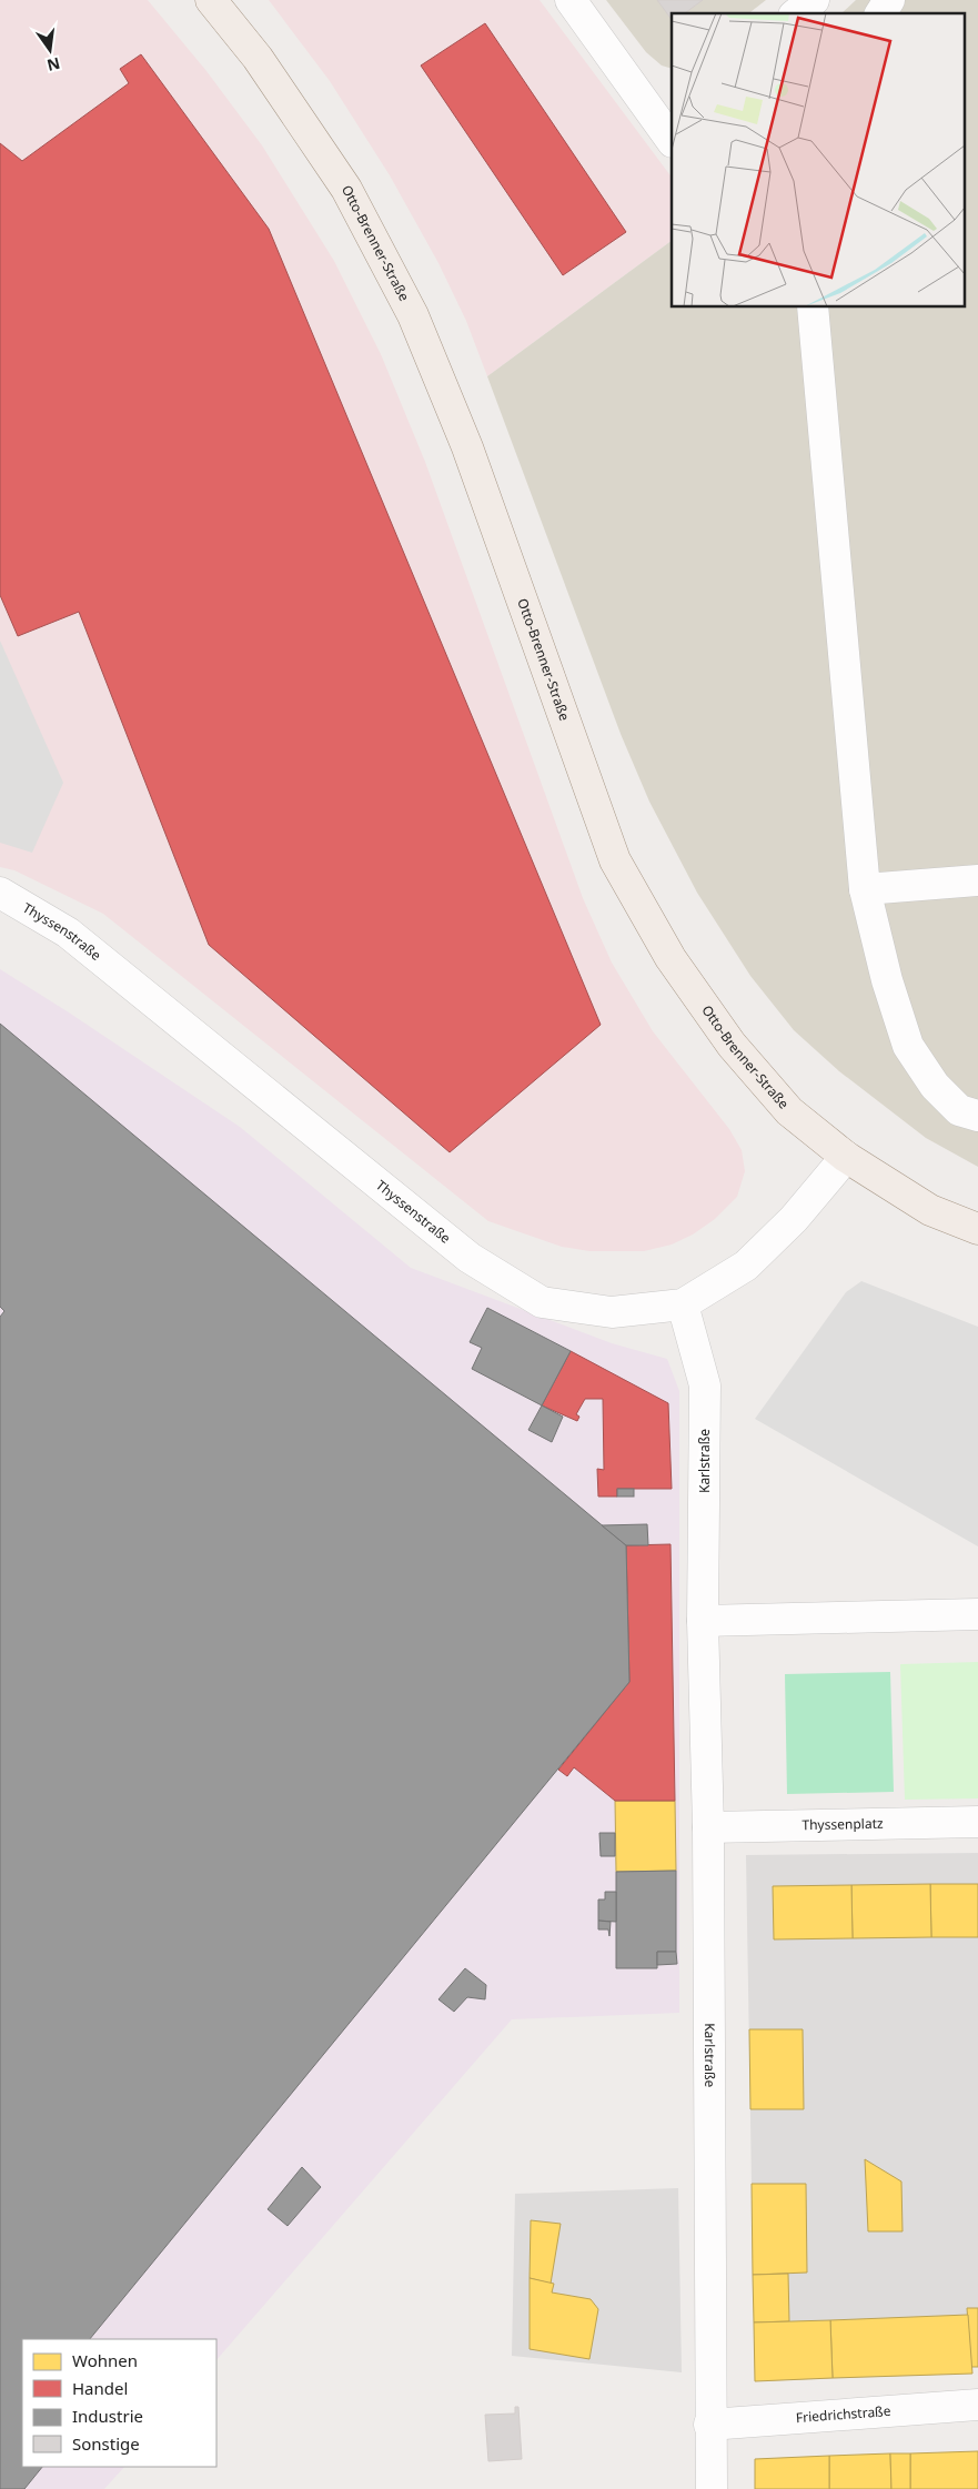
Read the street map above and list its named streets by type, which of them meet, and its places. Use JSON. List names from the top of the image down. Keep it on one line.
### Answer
{"streets":{"main road":["Otto-Brenner-Straße"],"street":["Thyssenstraße","Karlstraße","Thyssenplatz","Friedrichstraße"]},"crossings":[["Otto-Brenner-Straße","Thyssenstraße"],["Thyssenstraße","Karlstraße"],["Karlstraße","Thyssenplatz"],["Karlstraße","Friedrichstraße"]],"legend":["Wohnen","Handel","Industrie","Sonstige"],"north":"bottom"}
